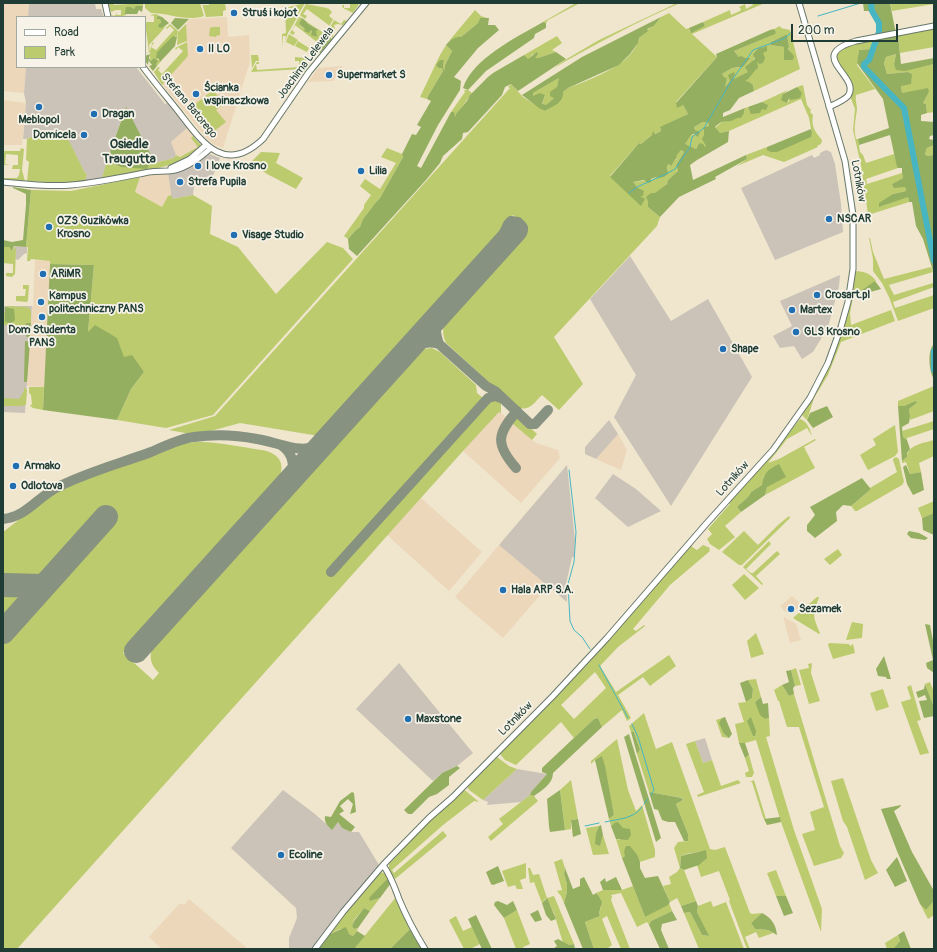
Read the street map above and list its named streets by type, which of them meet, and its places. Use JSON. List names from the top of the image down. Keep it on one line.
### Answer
{"streets":{"street":["Joachima Lelewela","Stefana Batorego","Lotników"]},"crossings":[["Joachima Lelewela","Stefana Batorego"]],"districts":["Osiedle Traugutta"],"places":["Struś i kojot","II LO","Supermarket S","Ścianka wspinaczkowa","Meblopol","Dragan","Domicela","I love Krosno","Lilia","Strefa Pupila","NSCAR","OZS Guzikówka Krosno","Visage Studio","ARiMR","Crosart.pl","Kampus politechniczny PANS","Martex","Dom Studenta PANS","GLS Krosno","Shape","Armako","Odlotova","Hala ARP S.A.","Sezamek","Maxstone","Ecoline"],"legend":["Road","Park"],"scale_bar":"200 m"}
